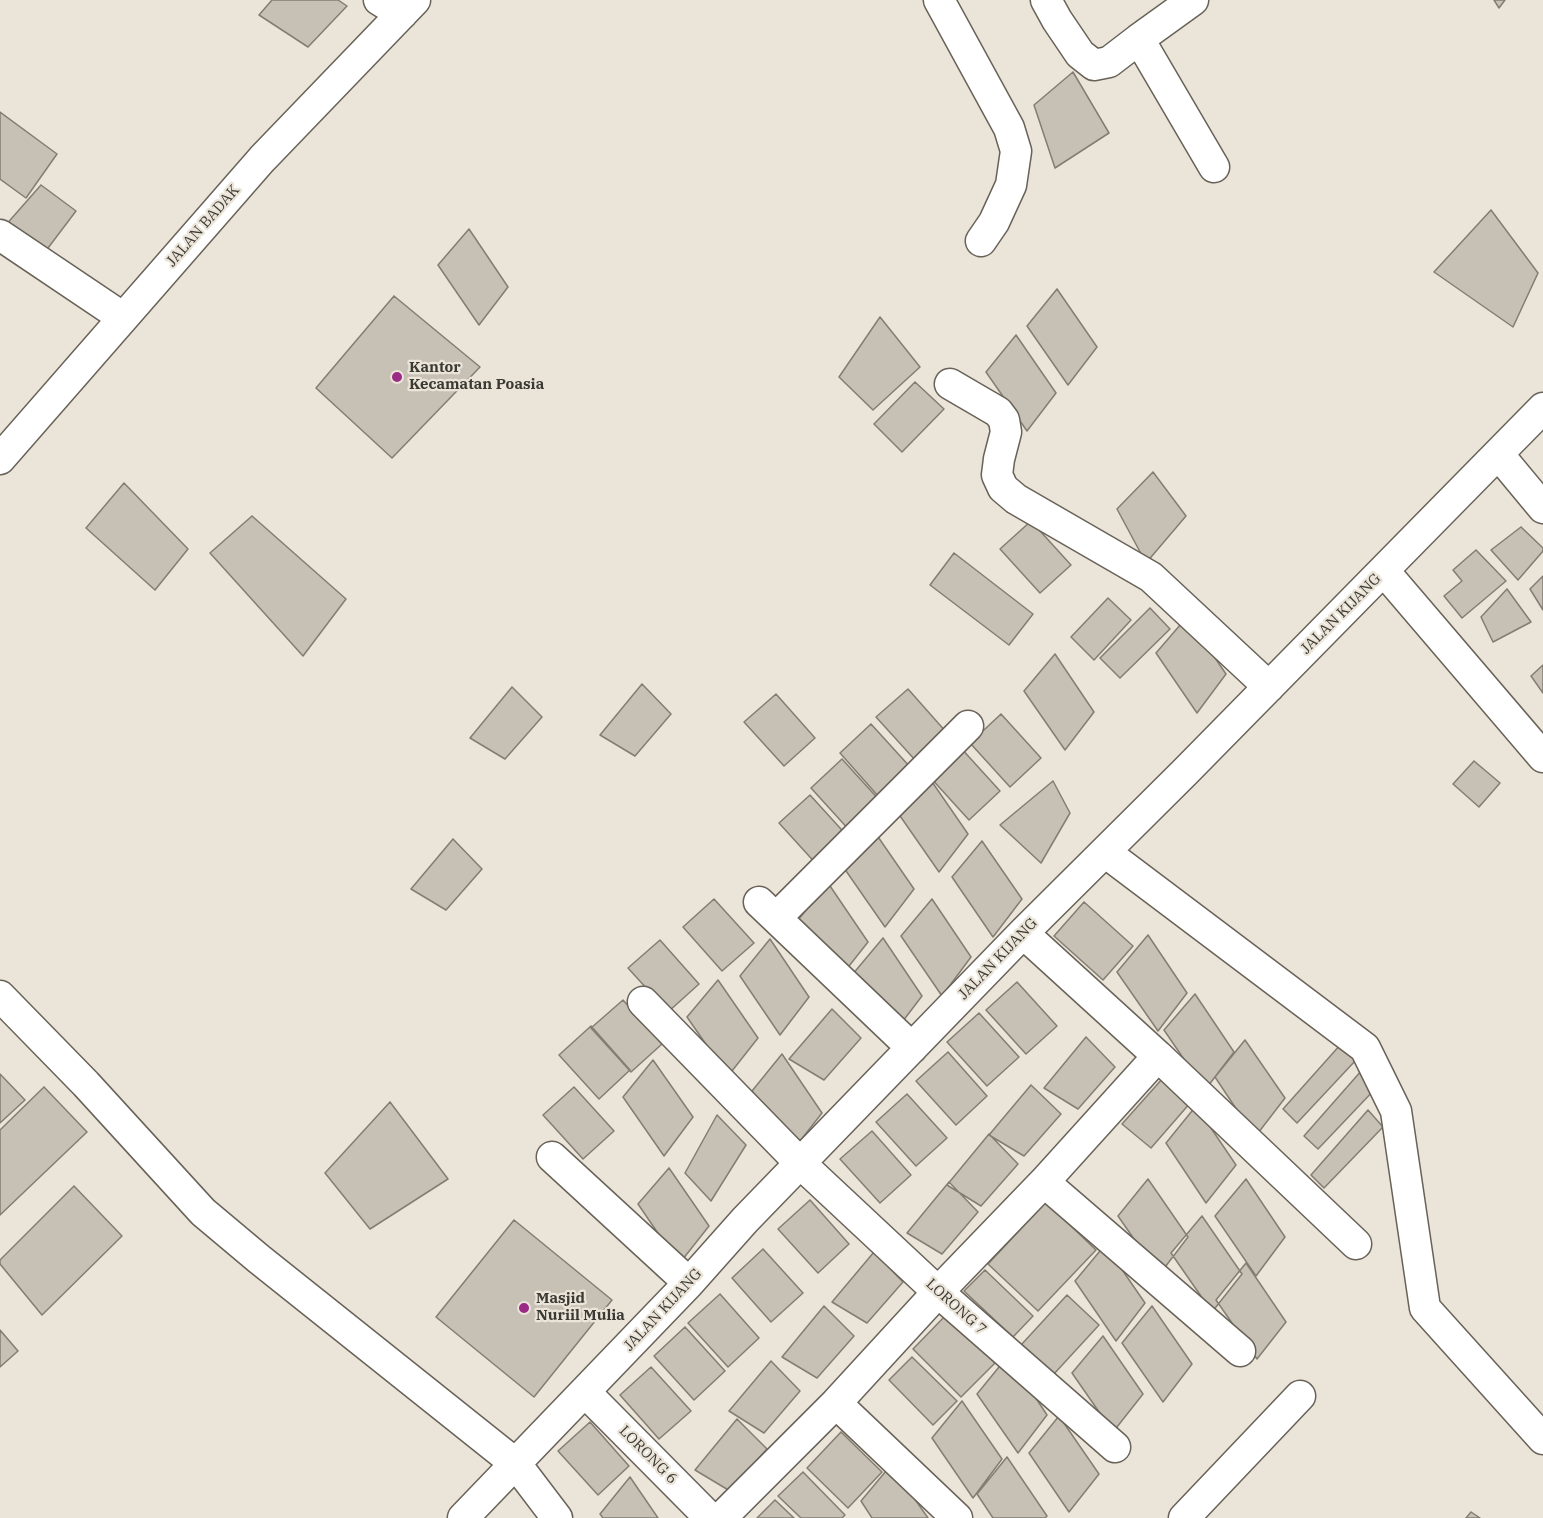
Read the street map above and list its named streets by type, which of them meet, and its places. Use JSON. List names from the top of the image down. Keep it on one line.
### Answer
{"streets":{"street":["JALAN BADAK","JALAN KIJANG","LORONG 7","LORONG 6"]},"crossings":[["JALAN KIJANG","LORONG 7"],["JALAN KIJANG","LORONG 6"]],"places":["Kantor Kecamatan Poasia","Masjid Nuriil Mulia"]}
